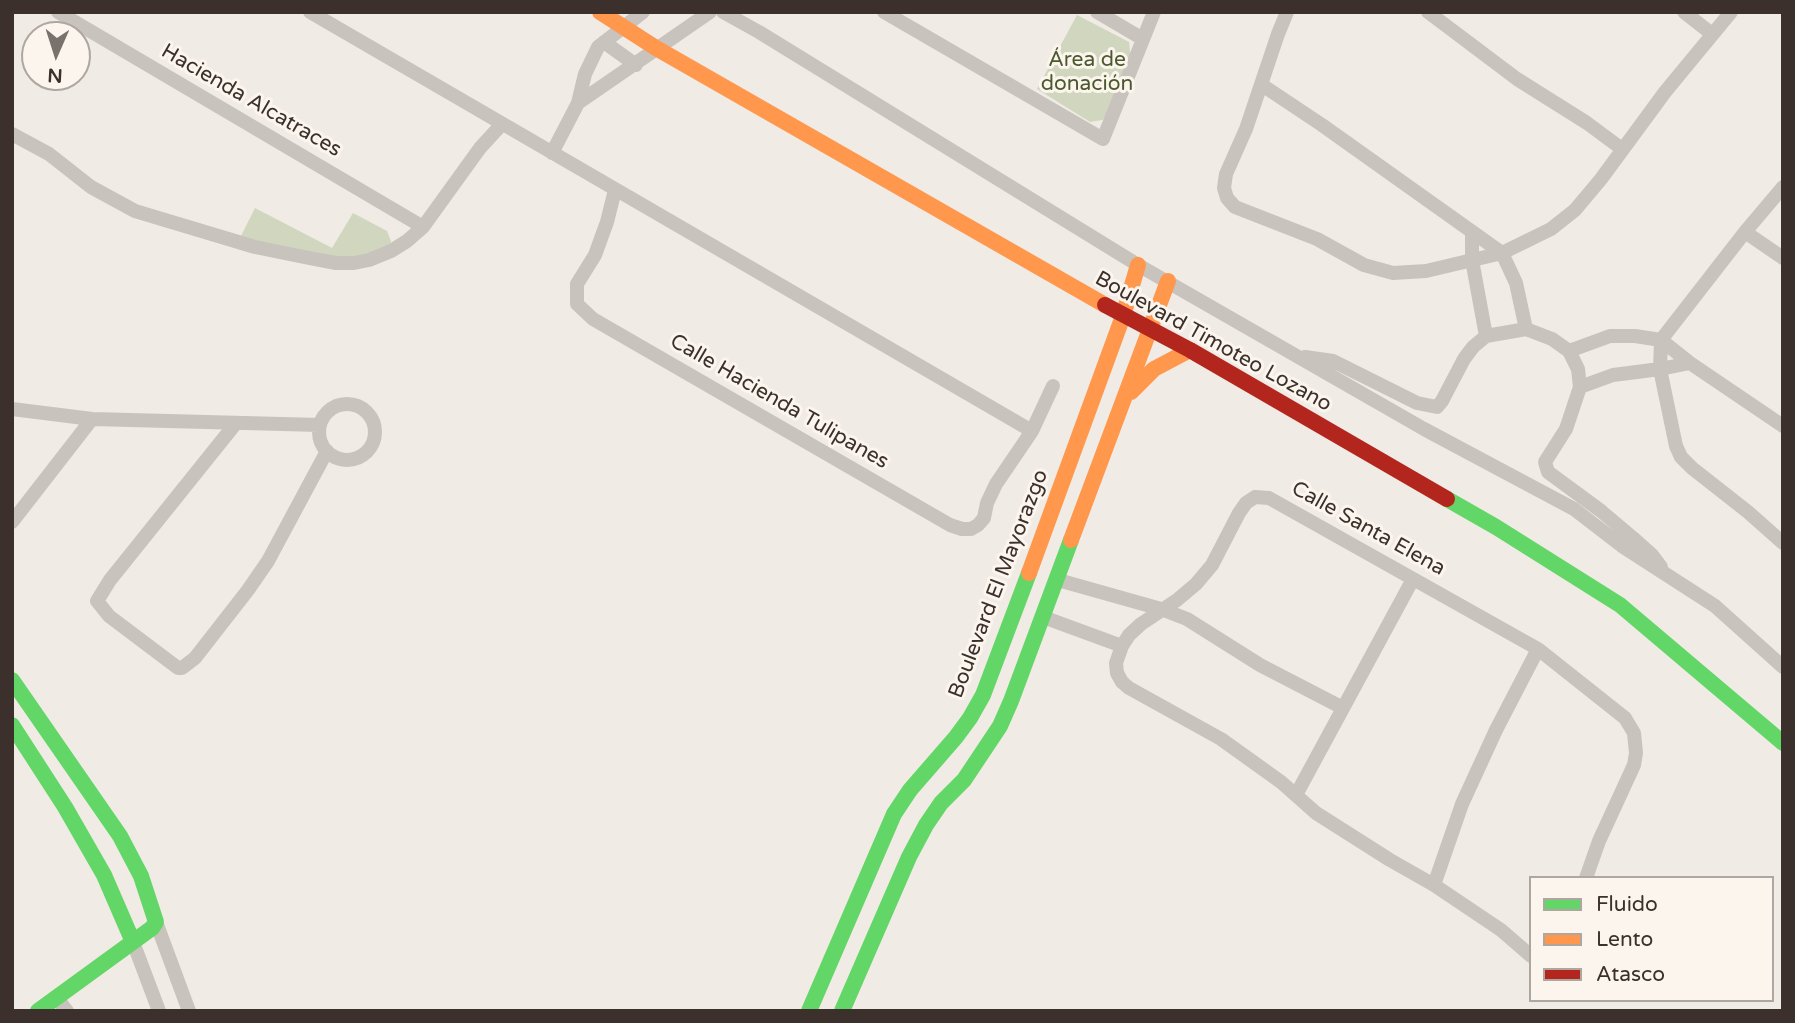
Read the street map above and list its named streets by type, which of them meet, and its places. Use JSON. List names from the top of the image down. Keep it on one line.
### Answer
{"streets":{"street":["Hacienda Alcatraces","Boulevard Timoteo Lozano","Calle Hacienda Tulipanes","Calle Santa Elena","Boulevard El Mayorazgo"]},"crossings":[["Boulevard Timoteo Lozano","Boulevard El Mayorazgo"]],"parks":["Área de donación"],"legend":["Fluido","Lento","Atasco"],"north":"bottom"}
